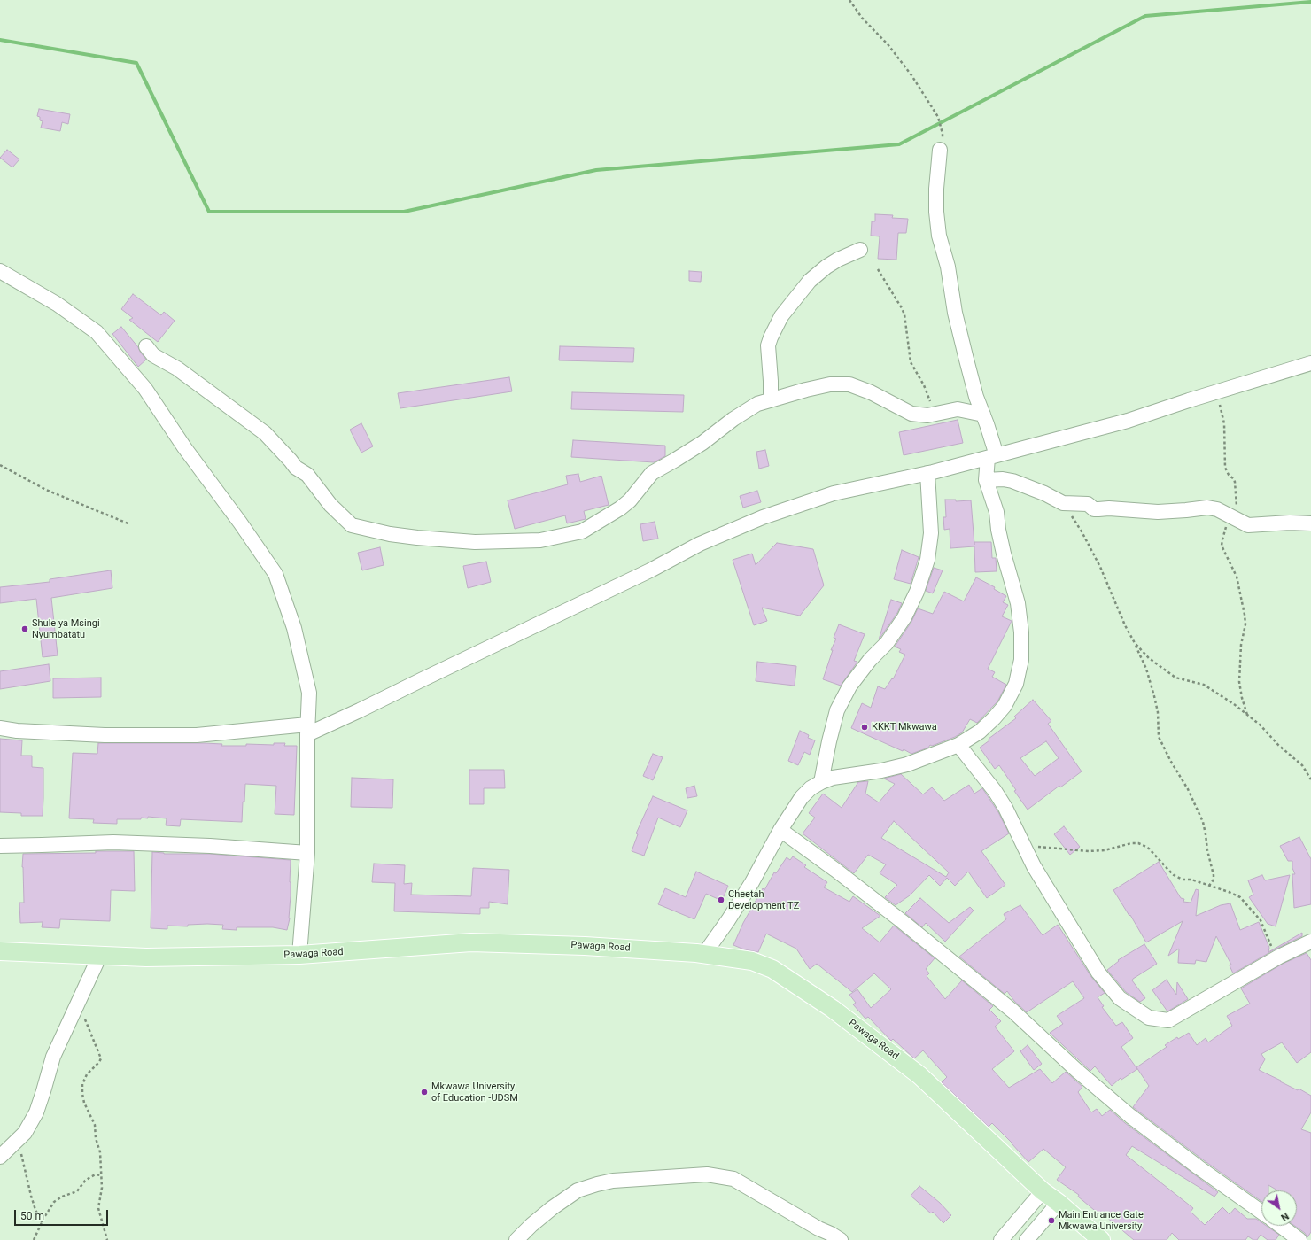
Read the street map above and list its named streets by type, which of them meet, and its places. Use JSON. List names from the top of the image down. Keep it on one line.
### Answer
{"streets":{"main road":["Pawaga Road"]},"places":["Shule ya Msingi Nyumbatatu","KKKT Mkwawa","Cheetah Development TZ","Mkwawa University of Education -UDSM","Main Entrance Gate Mkwawa University"],"scale_bar":"50 m","north":"bottom right"}
